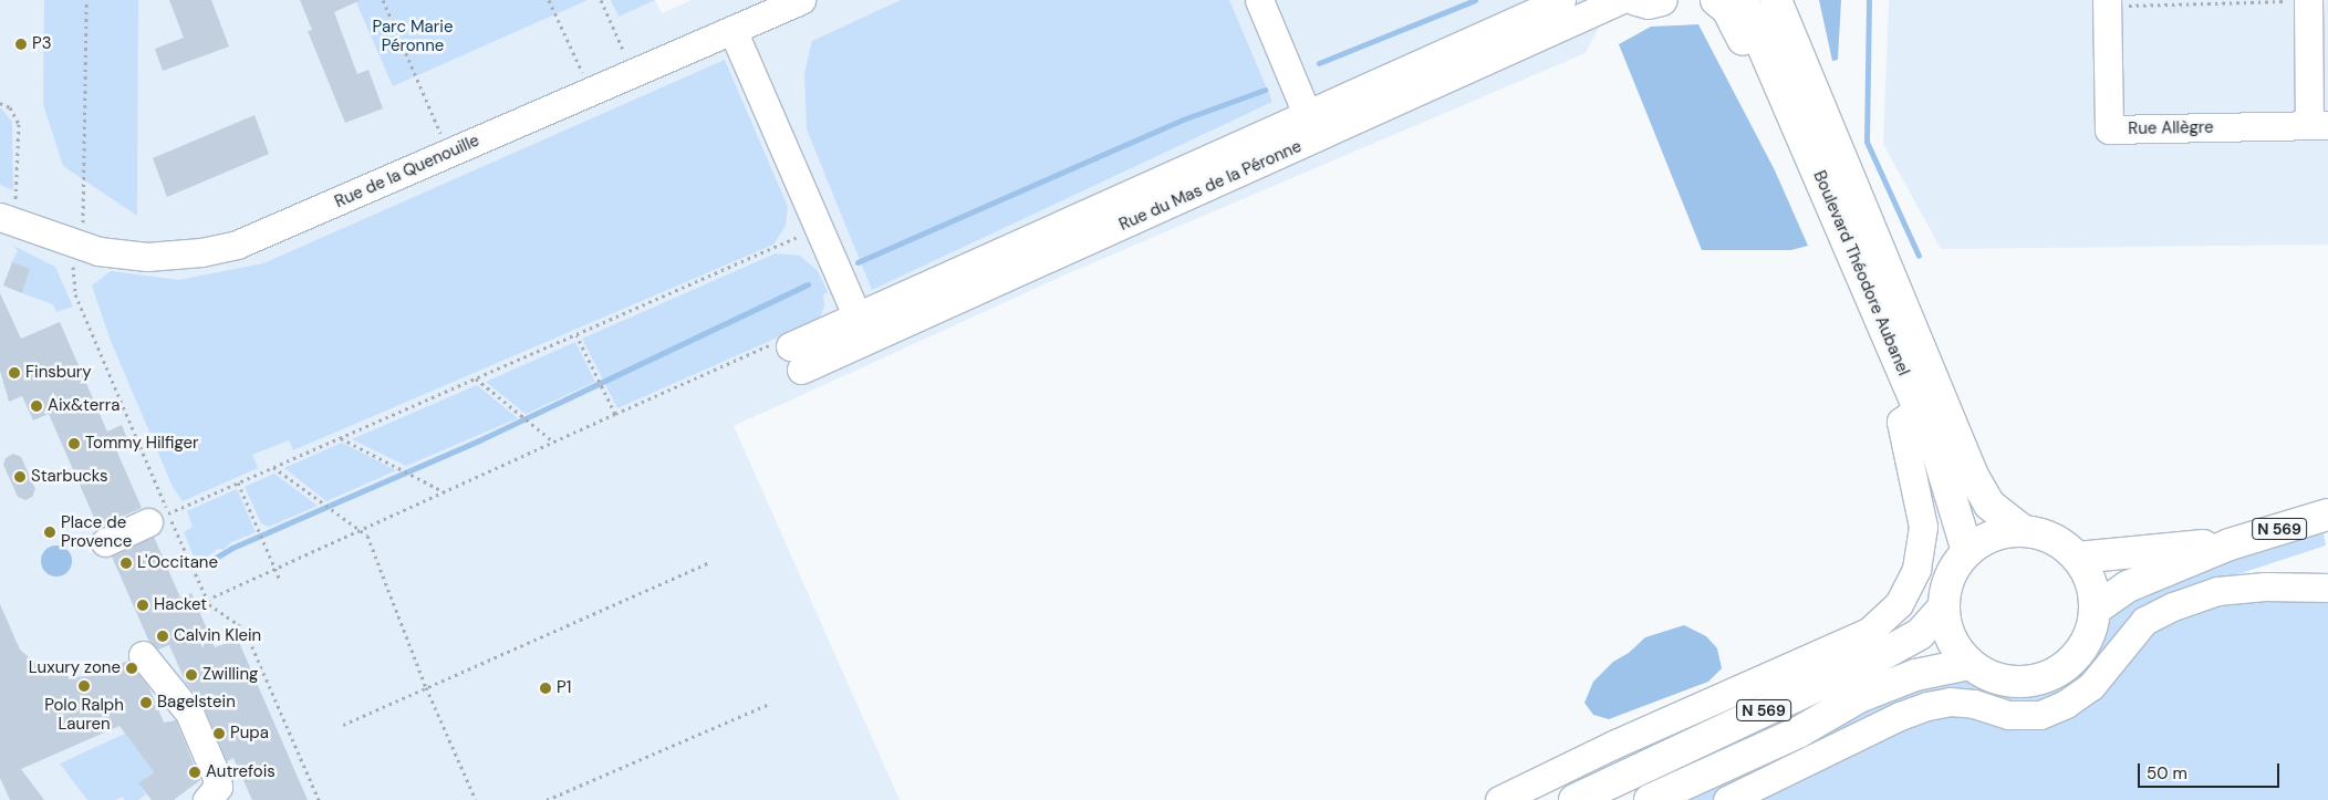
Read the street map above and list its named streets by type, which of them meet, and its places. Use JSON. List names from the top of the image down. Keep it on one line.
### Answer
{"streets":{"main road":["Boulevard Théodore Aubanel","N 569"],"street":["Rue Allègre","Rue de la Quenouille","Rue du Mas de la Péronne"]},"crossings":[["Boulevard Théodore Aubanel","N 569"]],"parks":["Parc Marie Péronne"],"places":["P3","Finsbury","Aix&terra","Tommy Hilfiger","Starbucks","Place de Provence","L'Occitane","Hacket","Calvin Klein","Luxury zone","Zwilling","Polo Ralph Lauren","P1","Bagelstein","Pupa","Autrefois"],"scale_bar":"50 m"}
